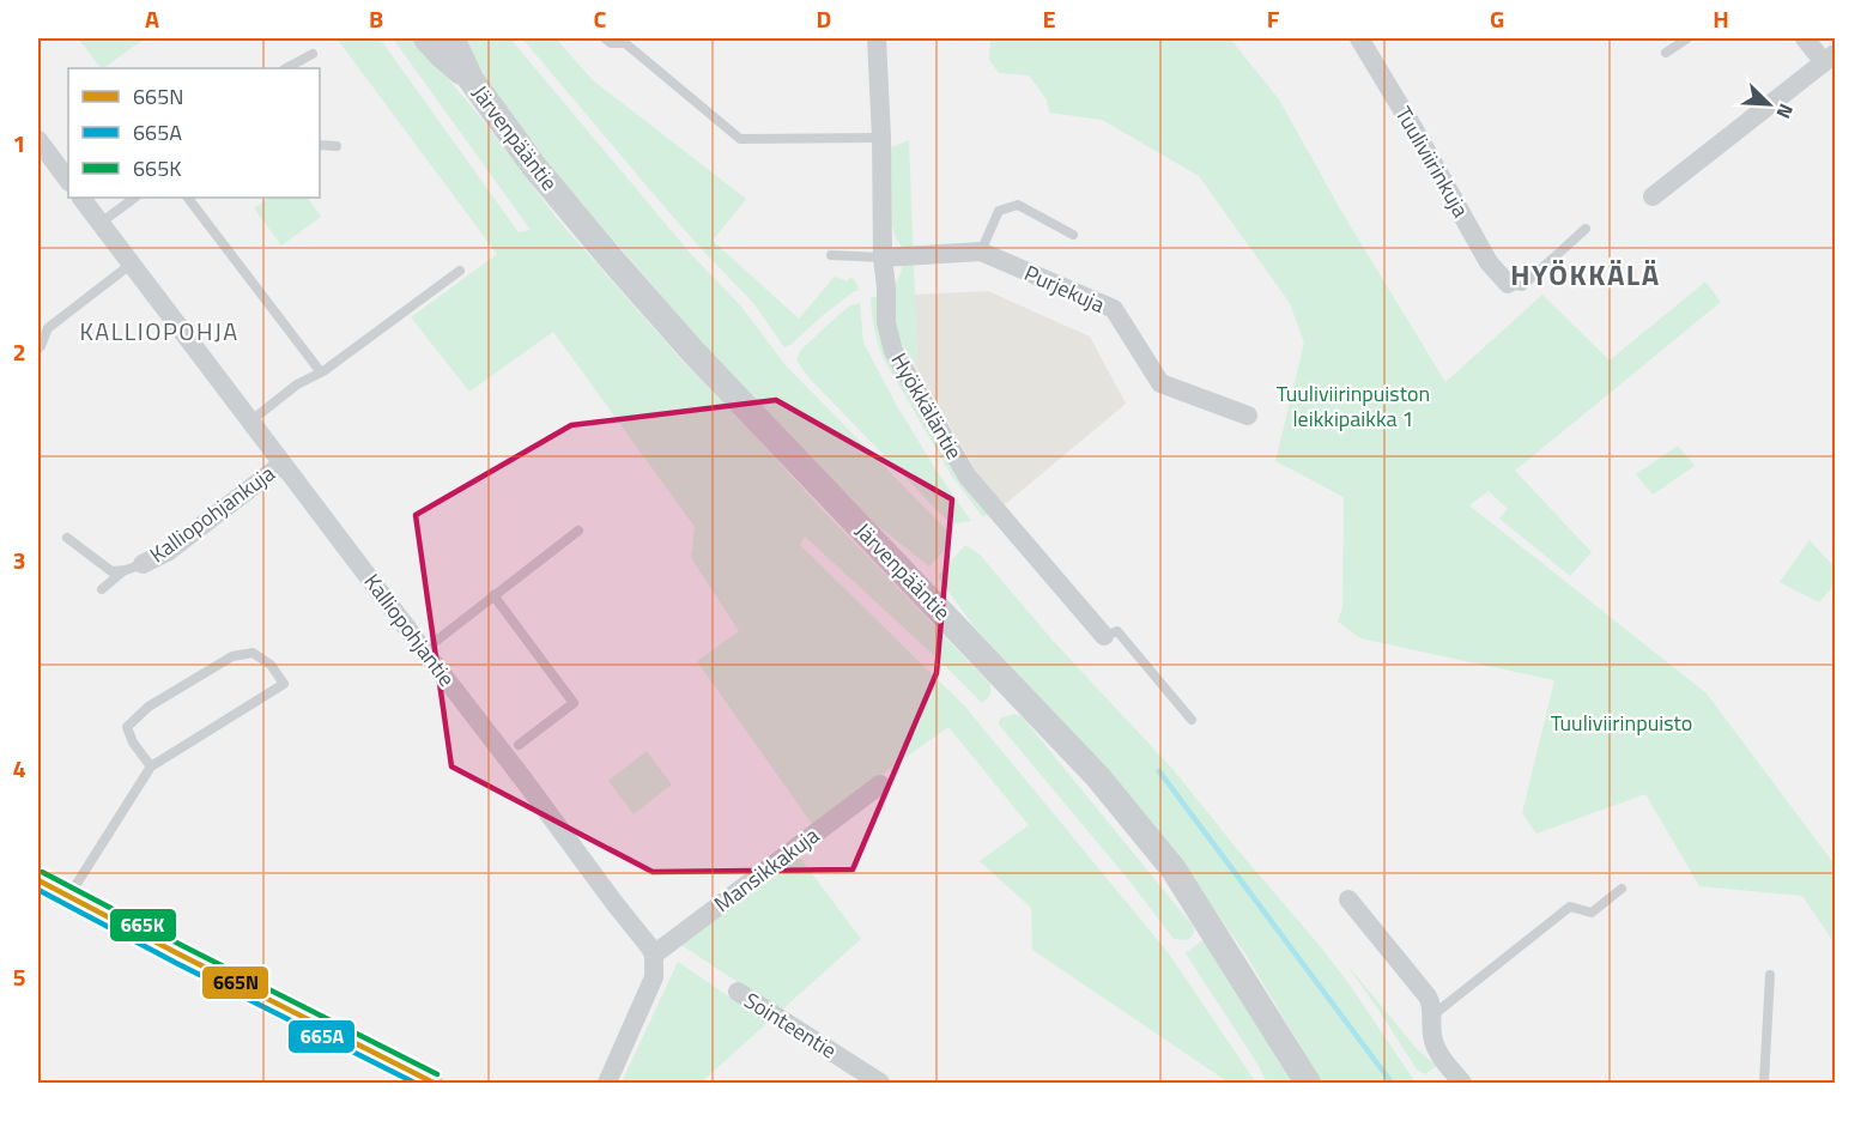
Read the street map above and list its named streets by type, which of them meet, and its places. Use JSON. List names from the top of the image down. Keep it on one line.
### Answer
{"streets":{"main road":["Järvenpääntie"],"street":["Tuuliviirinkuja","Purjekuja","Hyökkäläntie","Kalliopohjankuja","Kalliopohjantie","Mansikkakuja","Sointeentie"]},"crossings":[["Purjekuja","Hyökkäläntie"],["Kalliopohjankuja","Kalliopohjantie"],["Kalliopohjantie","Mansikkakuja"]],"districts":["HYÖKKÄLÄ","KALLIOPOHJA"],"parks":["Tuuliviirinpuiston leikkipaikka 1","Tuuliviirinpuisto"],"lines":["transit line 665K","transit line 665N","transit line 665A"],"legend":["665N","665A","665K"],"north":"bottom right","grid":{"columns":["A","B","C","D","E","F","G","H"],"rows":["1","2","3","4","5"]}}
